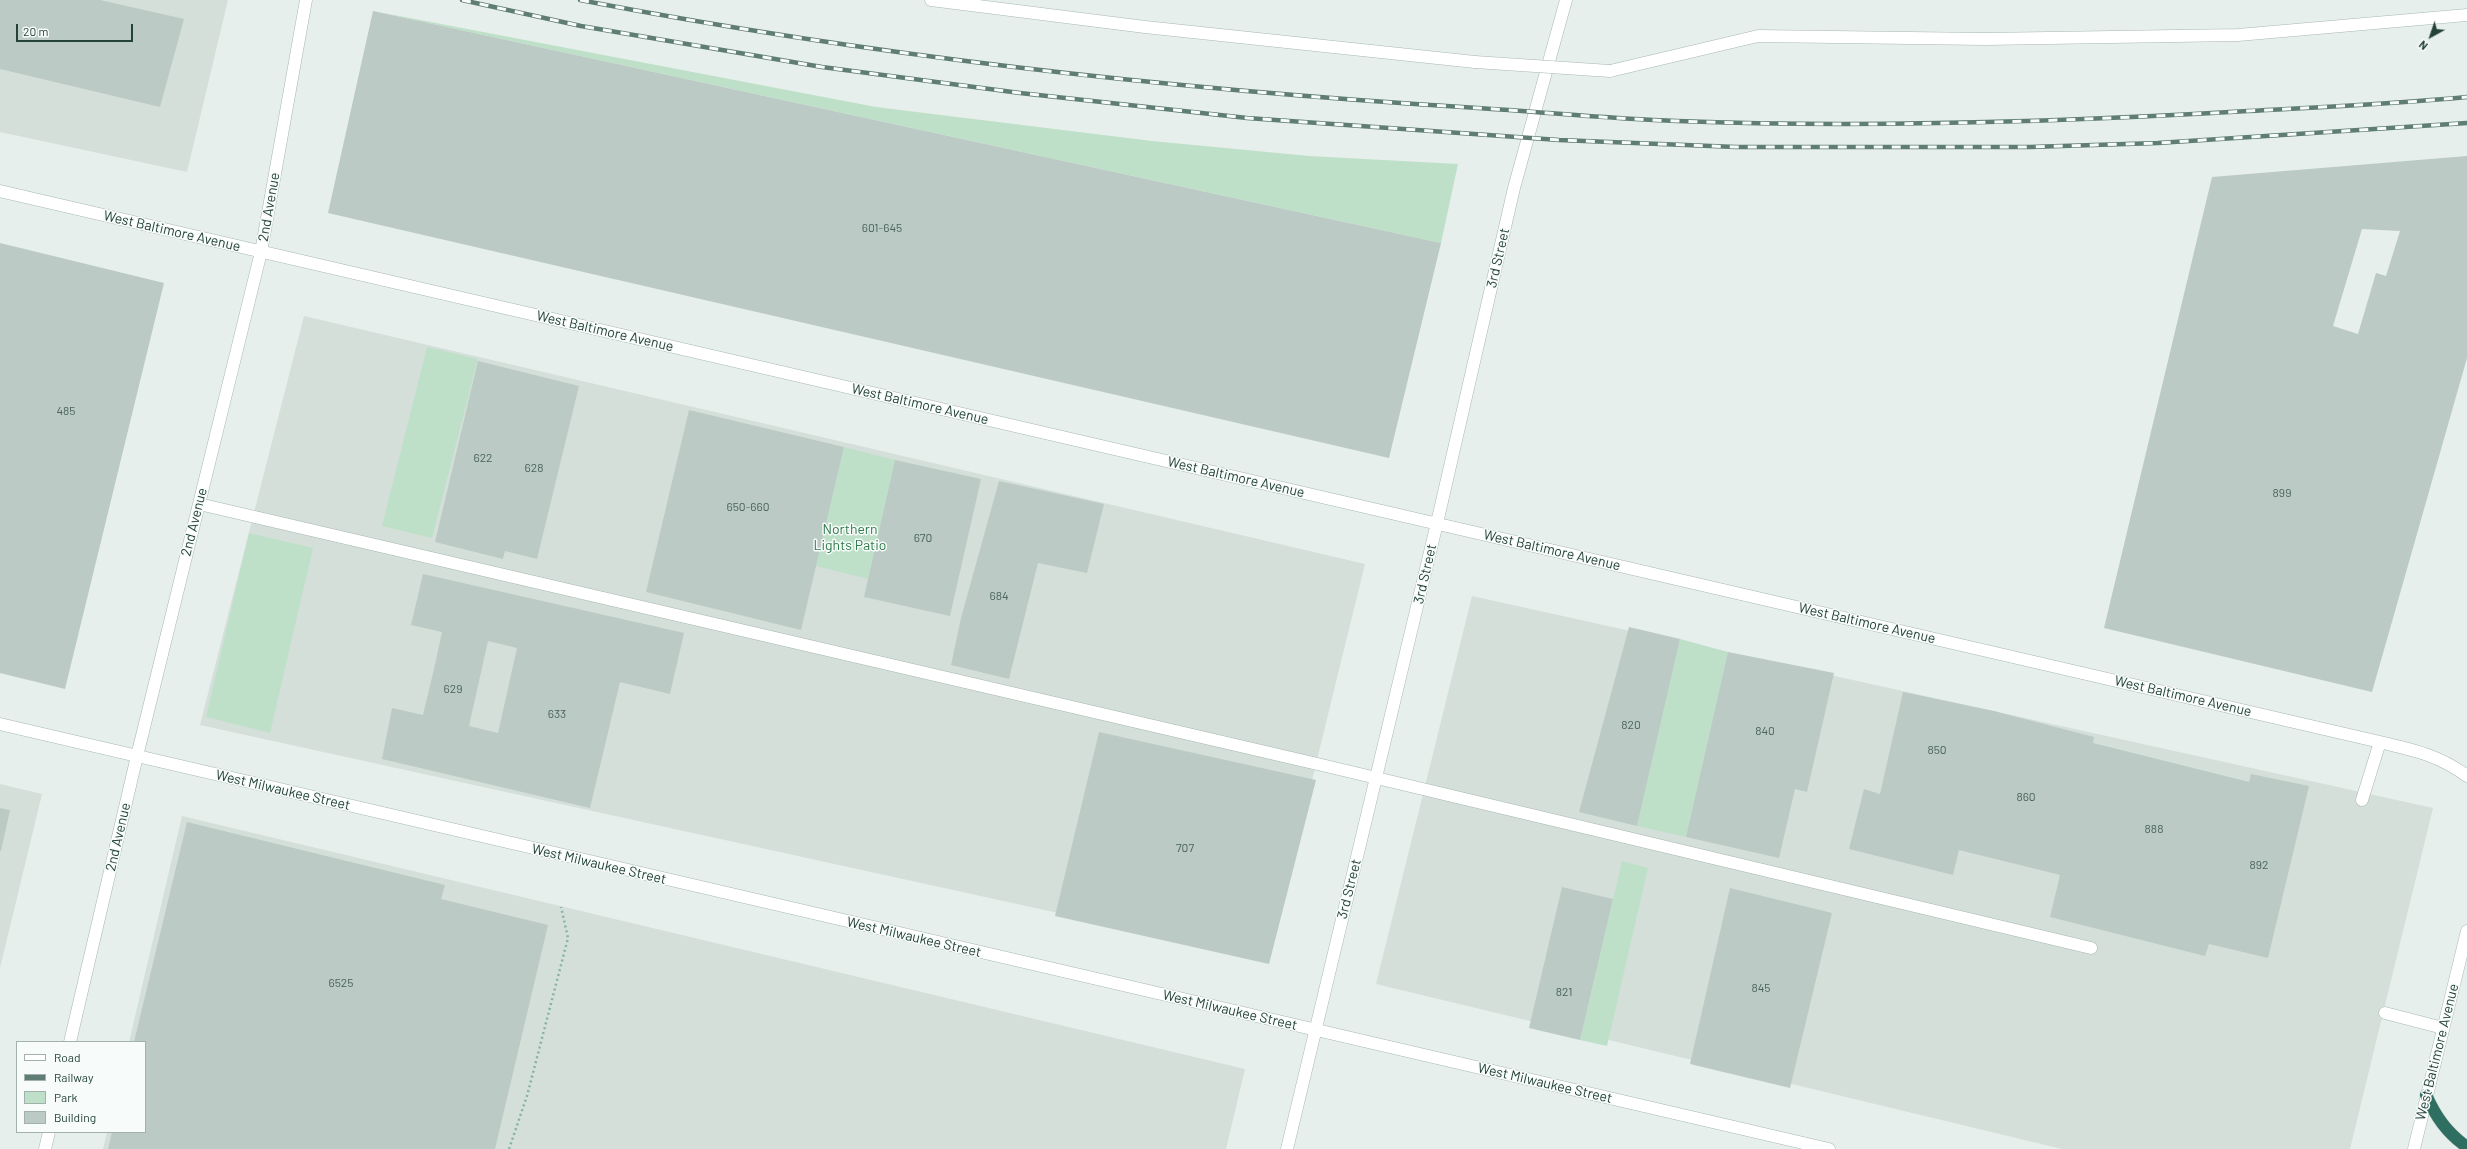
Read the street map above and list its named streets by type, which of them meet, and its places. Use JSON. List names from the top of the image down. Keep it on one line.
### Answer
{"streets":{"street":["2nd Avenue","West Baltimore Avenue","3rd Street","West Milwaukee Street"]},"crossings":[["2nd Avenue","West Baltimore Avenue"],["2nd Avenue","West Milwaukee Street"],["West Baltimore Avenue","3rd Street"],["3rd Street","West Milwaukee Street"]],"parks":["Northern Lights Patio"],"house_numbers":["601-645","485","622","628","899","650-660","670","684","629","633","820","840","850","860","888","707","892","6525","845","821"],"legend":["Road","Railway","Park","Building"],"scale_bar":"20 m","north":"bottom left"}
